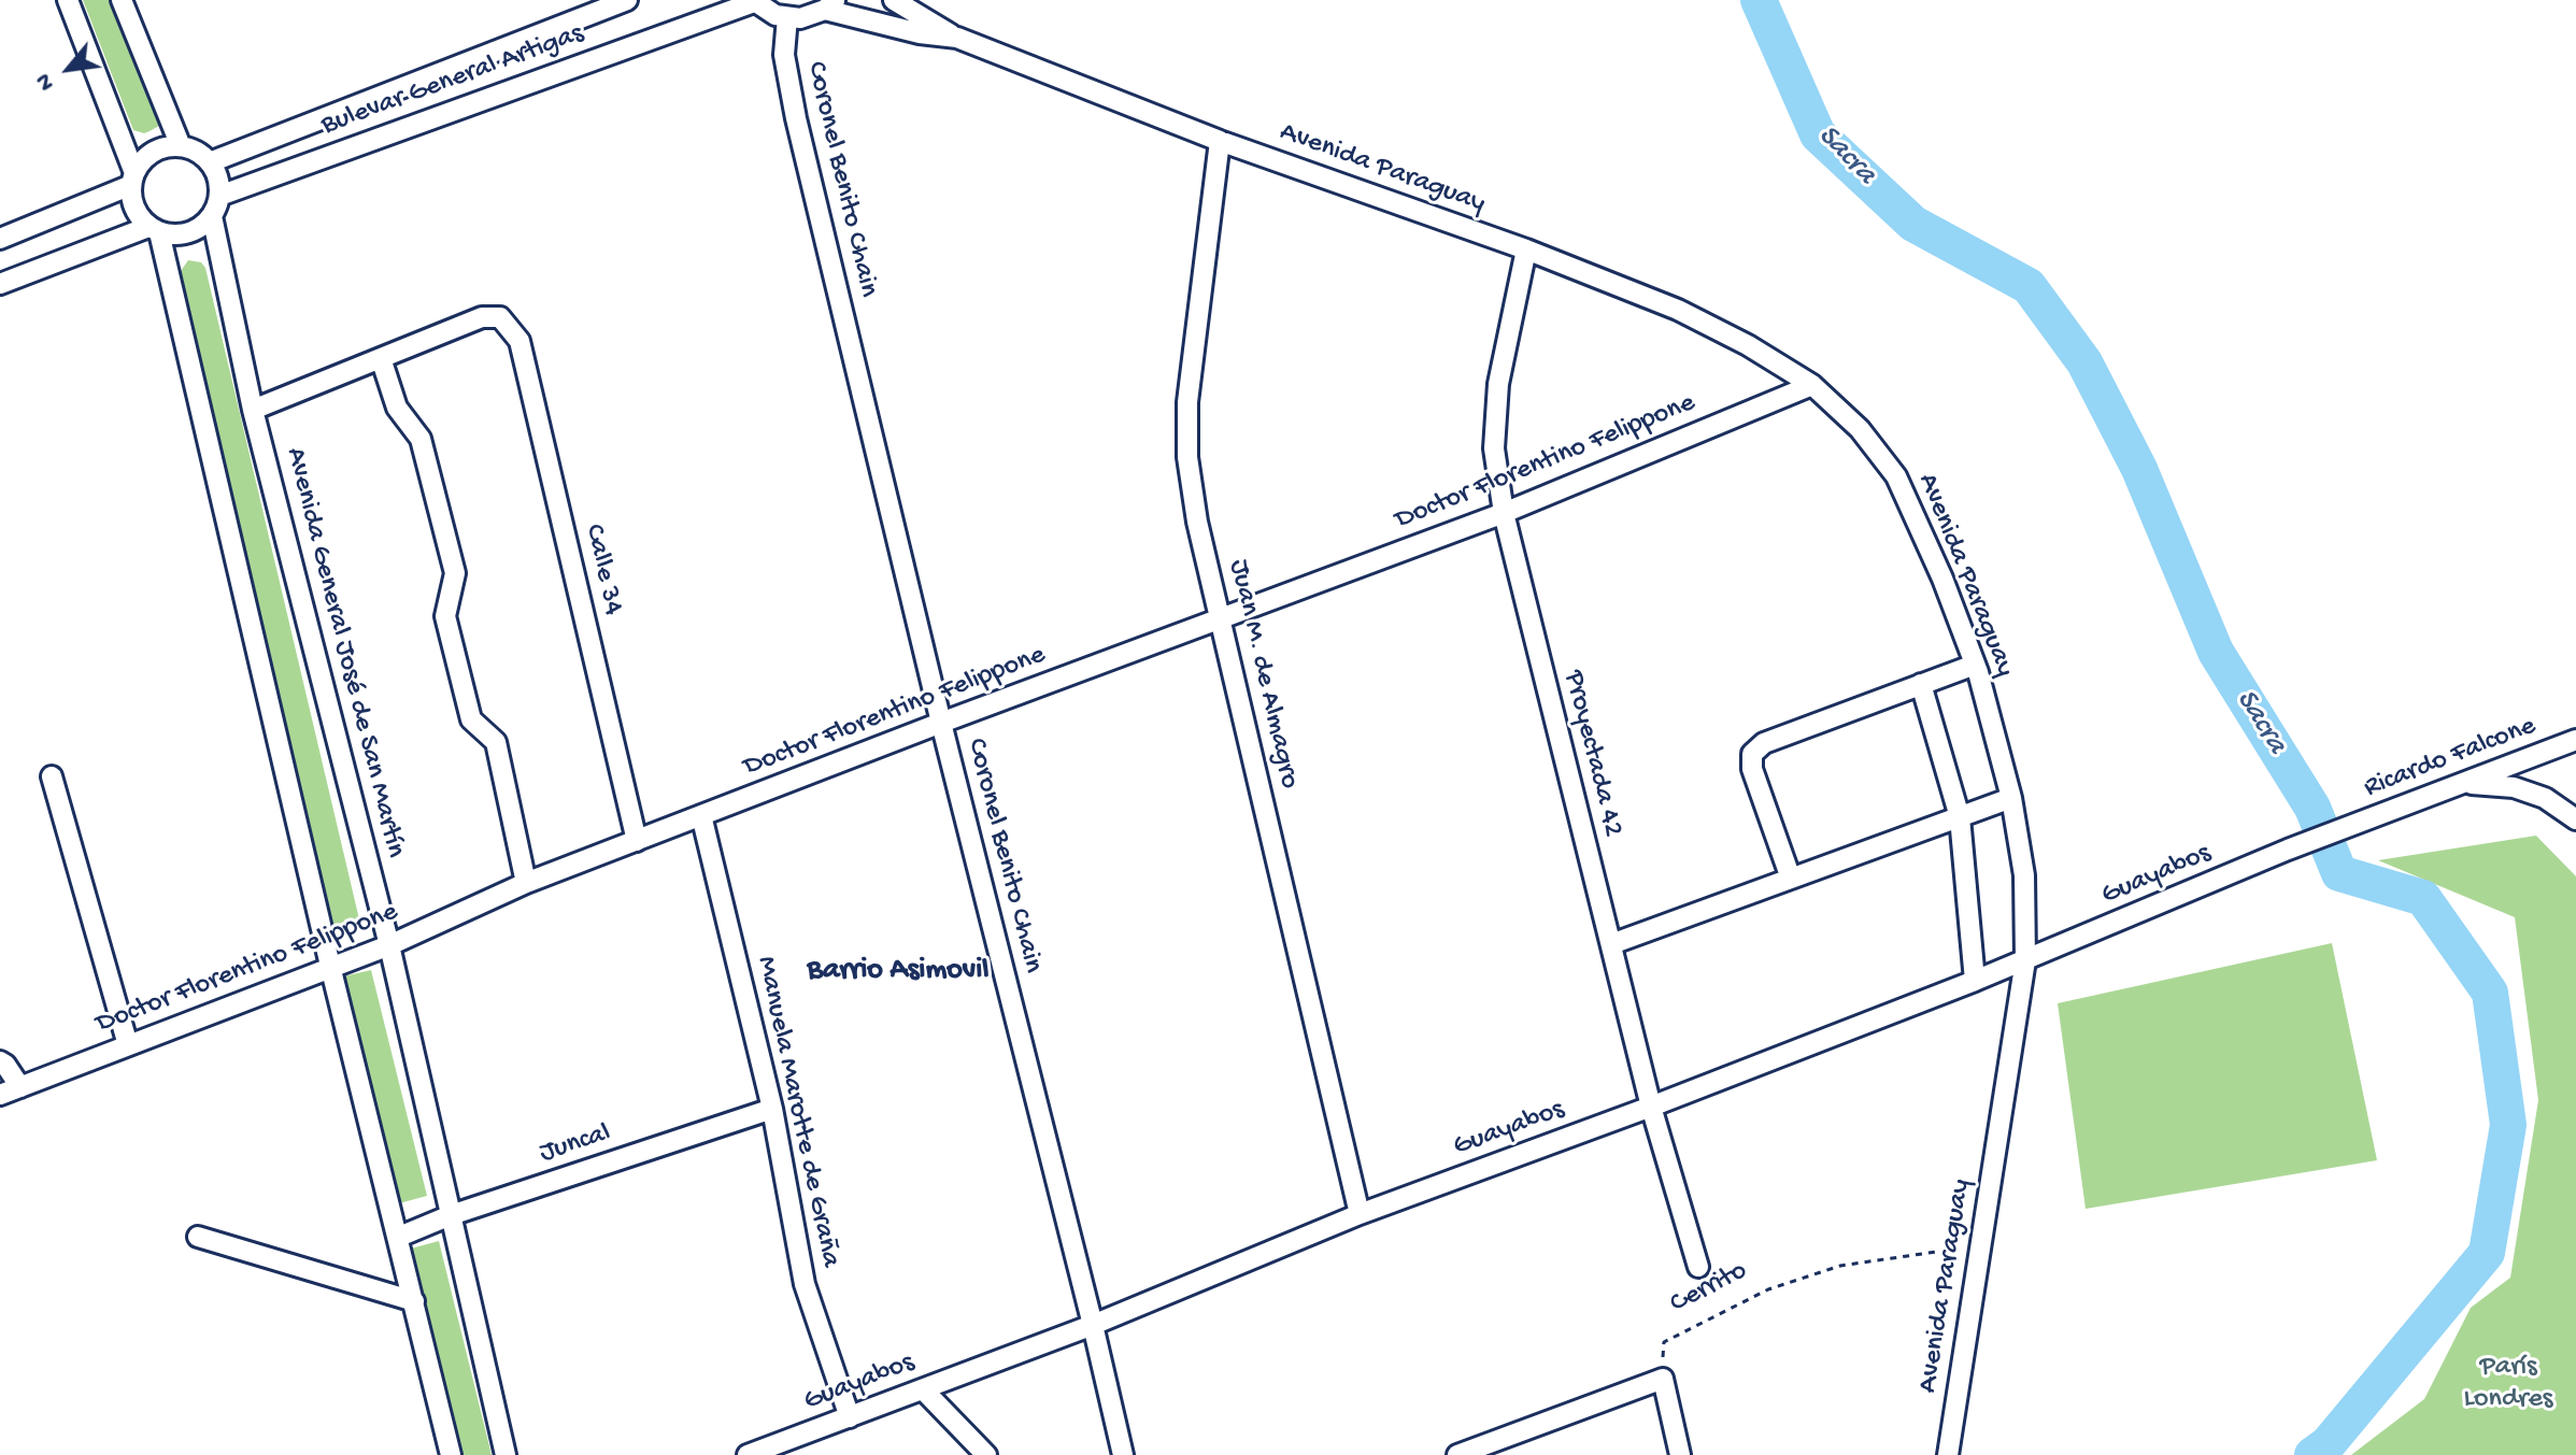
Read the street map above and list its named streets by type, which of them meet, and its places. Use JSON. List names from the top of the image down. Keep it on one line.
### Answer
{"streets":{"street":["Bulevar General Artigas","Avenida Paraguay","Coronel Benito Chain","Doctor Florentino Felippone","Calle 34","Avenida General José de San Martín","Juan M. de Almagro","Proyectada 42","Ricardo Falcone","Guayabos","Manuela Marotte de Graña","Juncal"],"path":["Cerrito"]},"crossings":[["Bulevar General Artigas","Avenida General José de San Martín"],["Avenida Paraguay","Doctor Florentino Felippone"],["Avenida Paraguay","Juan M. de Almagro"],["Avenida Paraguay","Proyectada 42"],["Avenida Paraguay","Guayabos"],["Avenida Paraguay","Cerrito"],["Coronel Benito Chain","Doctor Florentino Felippone"],["Coronel Benito Chain","Guayabos"],["Doctor Florentino Felippone","Calle 34"],["Doctor Florentino Felippone","Avenida General José de San Martín"],["Doctor Florentino Felippone","Juan M. de Almagro"],["Doctor Florentino Felippone","Proyectada 42"],["Doctor Florentino Felippone","Manuela Marotte de Graña"],["Avenida General José de San Martín","Juncal"],["Juan M. de Almagro","Guayabos"],["Proyectada 42","Guayabos"],["Ricardo Falcone","Guayabos"],["Guayabos","Manuela Marotte de Graña"],["Manuela Marotte de Graña","Juncal"]],"districts":["Barrio Asimovil"],"water":["Sacra"],"parks":["París Londres"],"north":"bottom left"}
